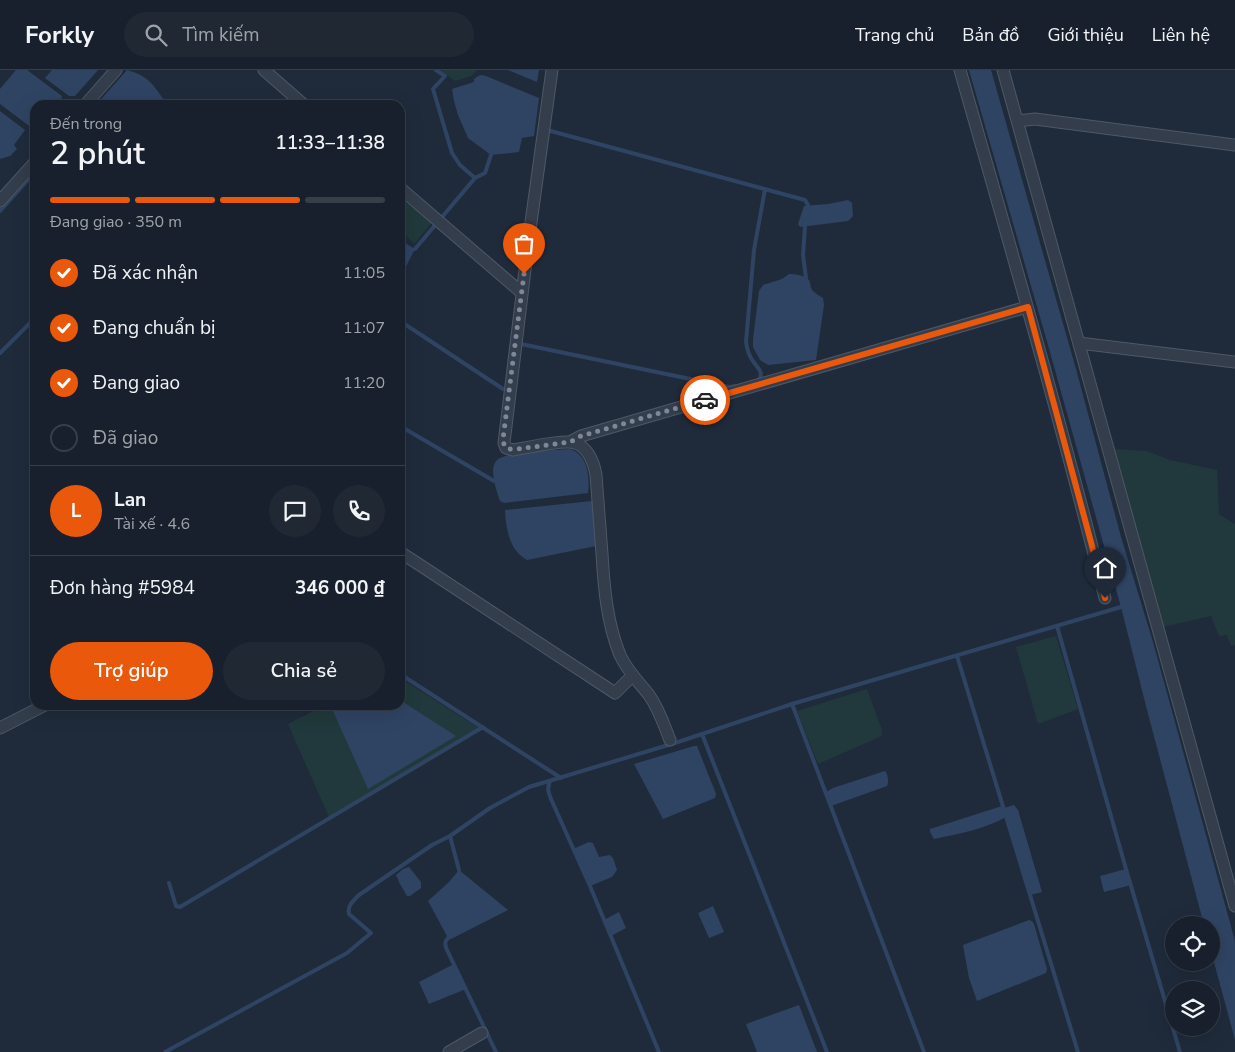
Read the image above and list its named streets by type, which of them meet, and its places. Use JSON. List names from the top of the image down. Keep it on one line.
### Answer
{"page":{"header":"Forkly","search":"Tìm kiếm","nav":["Trang chủ","Bản đồ","Giới thiệu","Liên hệ"],"heading":["2 phút","Đến trong","11:33–11:38"],"panel":["Lan","Tài xế · 4.6","Đơn hàng #5984","346 000 ₫"],"bar":"Đang giao · 350 m","list":[["Đã xác nhận","11:05"],["Đang chuẩn bị","11:07"],["Đang giao","11:20"],"Đã giao"],"round":"L","buttons":["Trợ giúp","Chia sẻ"]}}
